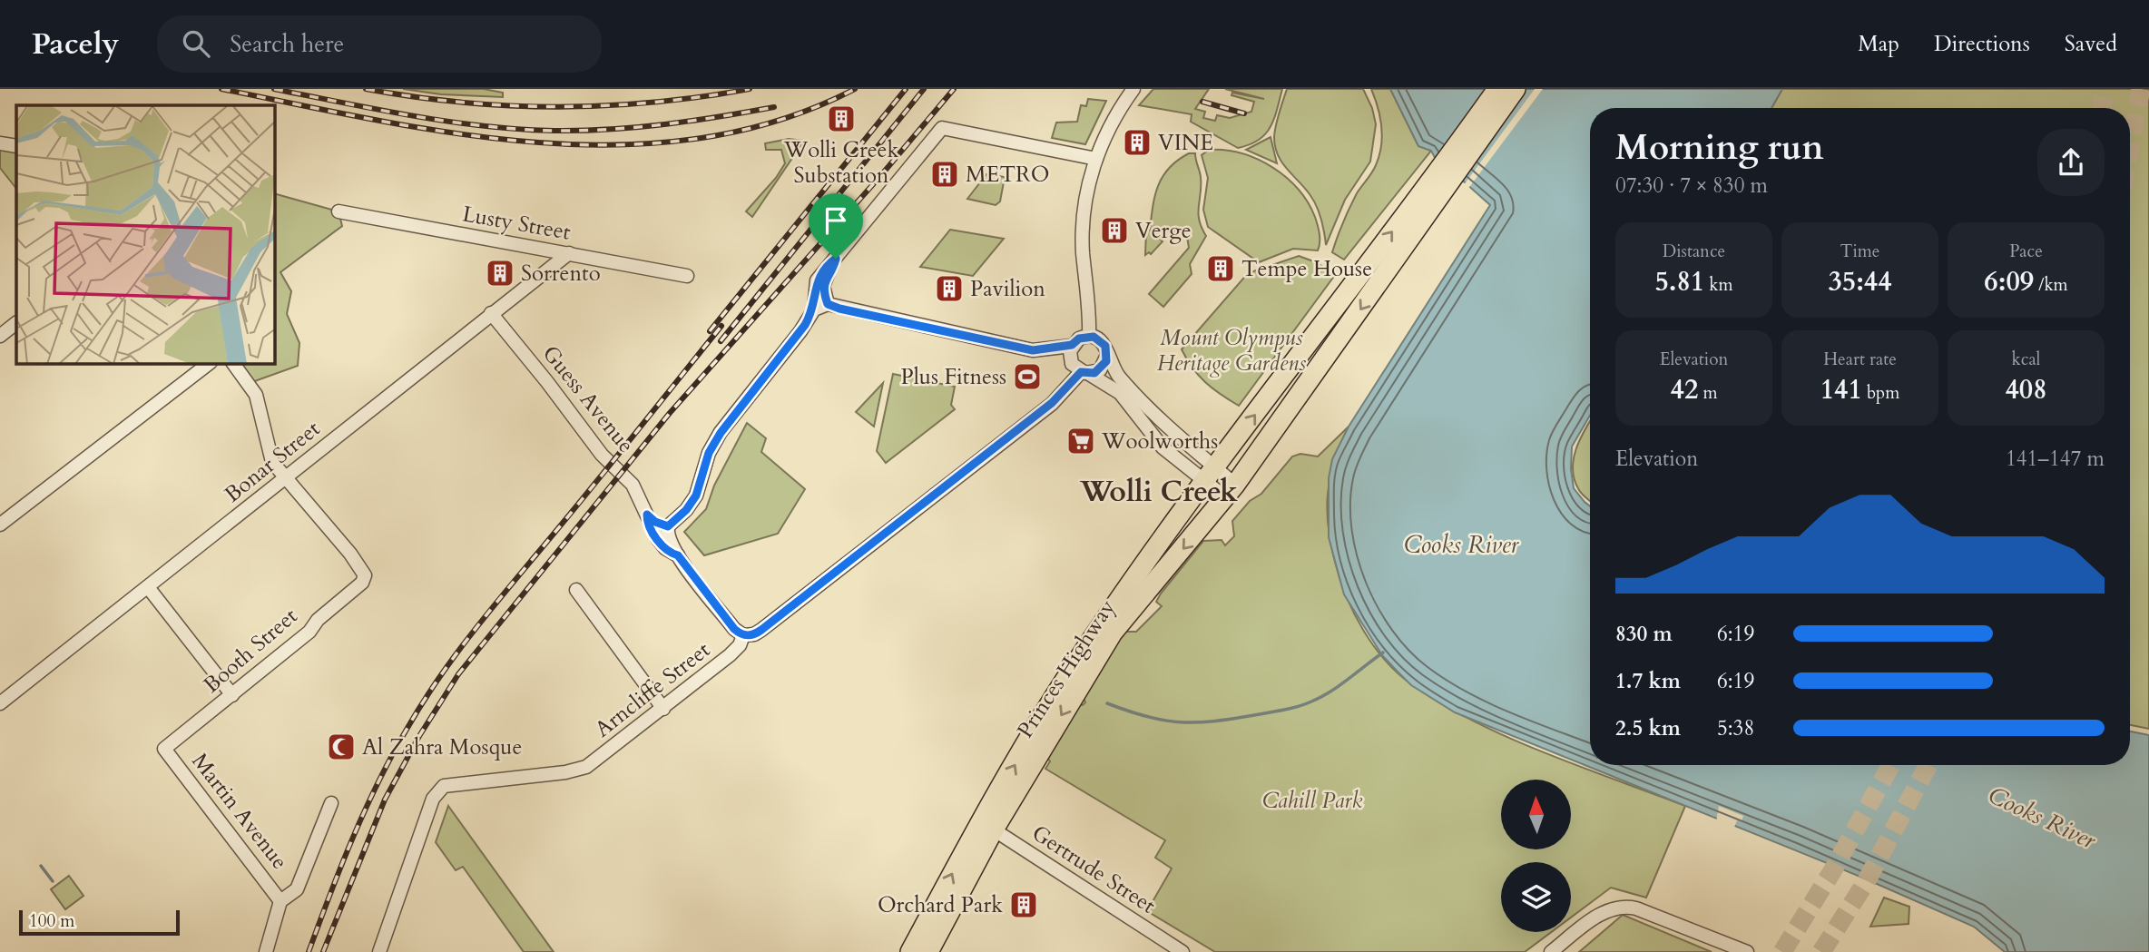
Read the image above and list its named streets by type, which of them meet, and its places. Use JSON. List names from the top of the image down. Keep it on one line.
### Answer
{"streets":{"highway":["Princes Highway"],"street":["Lusty Street","Guess Avenue","Bonar Street","Booth Street","Arncliffe Street","Martin Avenue","Gertrude Street"]},"crossings":[["Lusty Street","Bonar Street"],["Guess Avenue","Bonar Street"],["Guess Avenue","Arncliffe Street"],["Bonar Street","Booth Street"],["Booth Street","Martin Avenue"],["Princes Highway","Gertrude Street"]],"districts":["Wolli Creek"],"water":["Cooks River"],"parks":["Mount Olympus Heritage Gardens","Cahill Park"],"places":{"building":["Wolli Creek Substation","VINE","METRO","Verge","Tempe House","Sorrento","Pavilion","Orchard Park"],"sports":["Plus Fitness"],"supermarket":["Woolworths"],"mosque":["Al Zahra Mosque"]},"scale_bar":"100 m","north":"top","page":{"header":"Pacely","search":"Search here","nav":["Map","Directions","Saved"],"heading":["Morning run","07:30 · 7 × 830 m"],"stats":[["Distance","5.81 km"],["Time","35:44"],["Pace","6:09 /km"],["Elevation","42 m"],["Heart rate","141 bpm"],["kcal","408"]],"chart":["Elevation","141–147 m"],"list":[{"name":"830 m","note":"6:19"},{"name":"1.7 km","note":"6:19"},{"name":"2.5 km","note":"5:38"}],"scale":"100 m"}}
